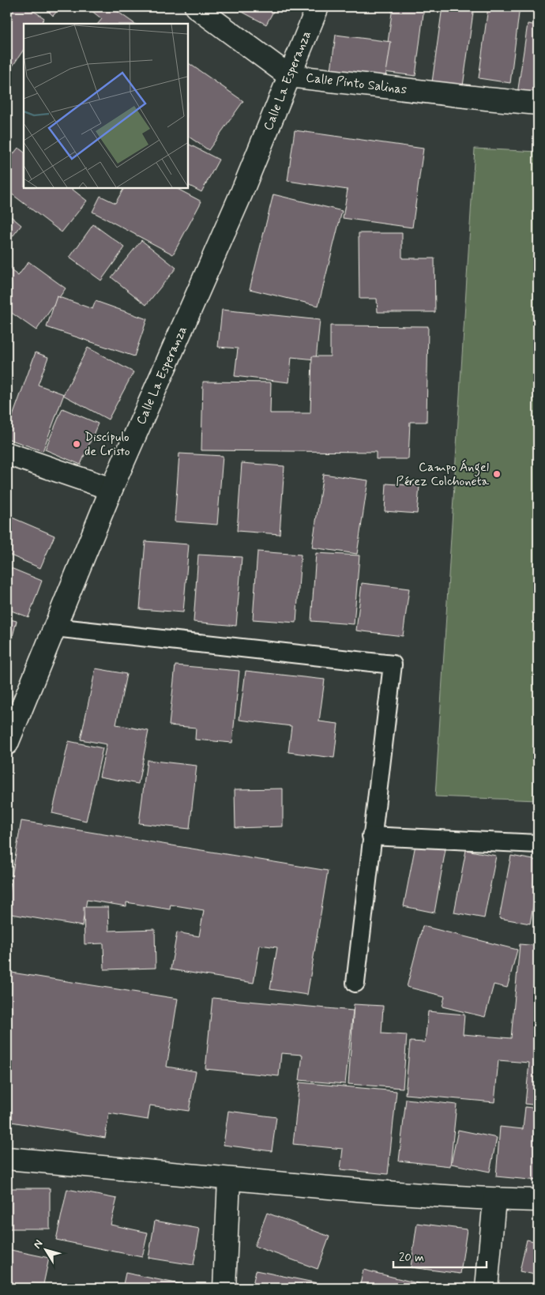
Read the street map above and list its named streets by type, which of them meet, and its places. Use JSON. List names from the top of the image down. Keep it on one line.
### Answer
{"streets":{"street":["Calle La Esperanza","Calle Pinto Salinas"]},"crossings":[["Calle La Esperanza","Calle Pinto Salinas"]],"places":["Discípulo de Cristo","Campo Ángel Pérez Colchoneta"],"scale_bar":"20 m","north":"top left"}
